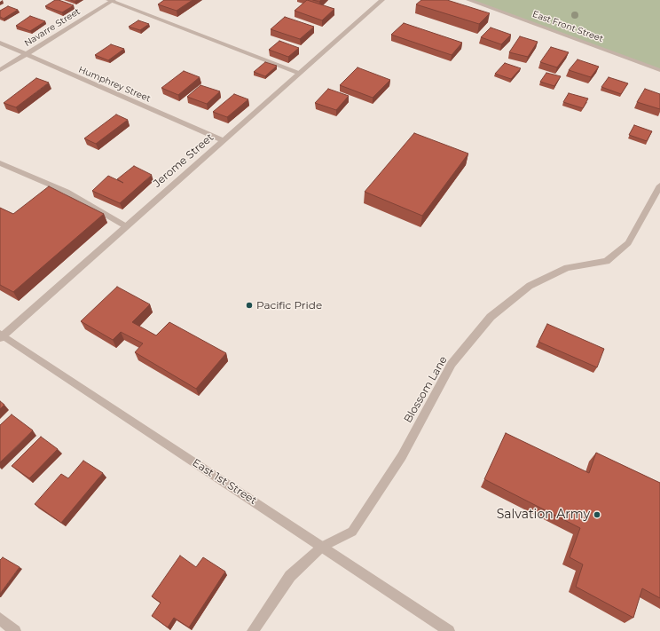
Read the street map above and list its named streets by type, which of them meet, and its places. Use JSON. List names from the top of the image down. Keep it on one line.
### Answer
{"streets":{"street":["East Front Street","Navarre Street","Humphrey Street","Jerome Street","Blossom Lane","East 1st Street"]},"crossings":[["Navarre Street","Humphrey Street"],["Humphrey Street","Jerome Street"],["Jerome Street","East 1st Street"],["Blossom Lane","East 1st Street"]],"places":["Pacific Pride","Salvation Army"]}
